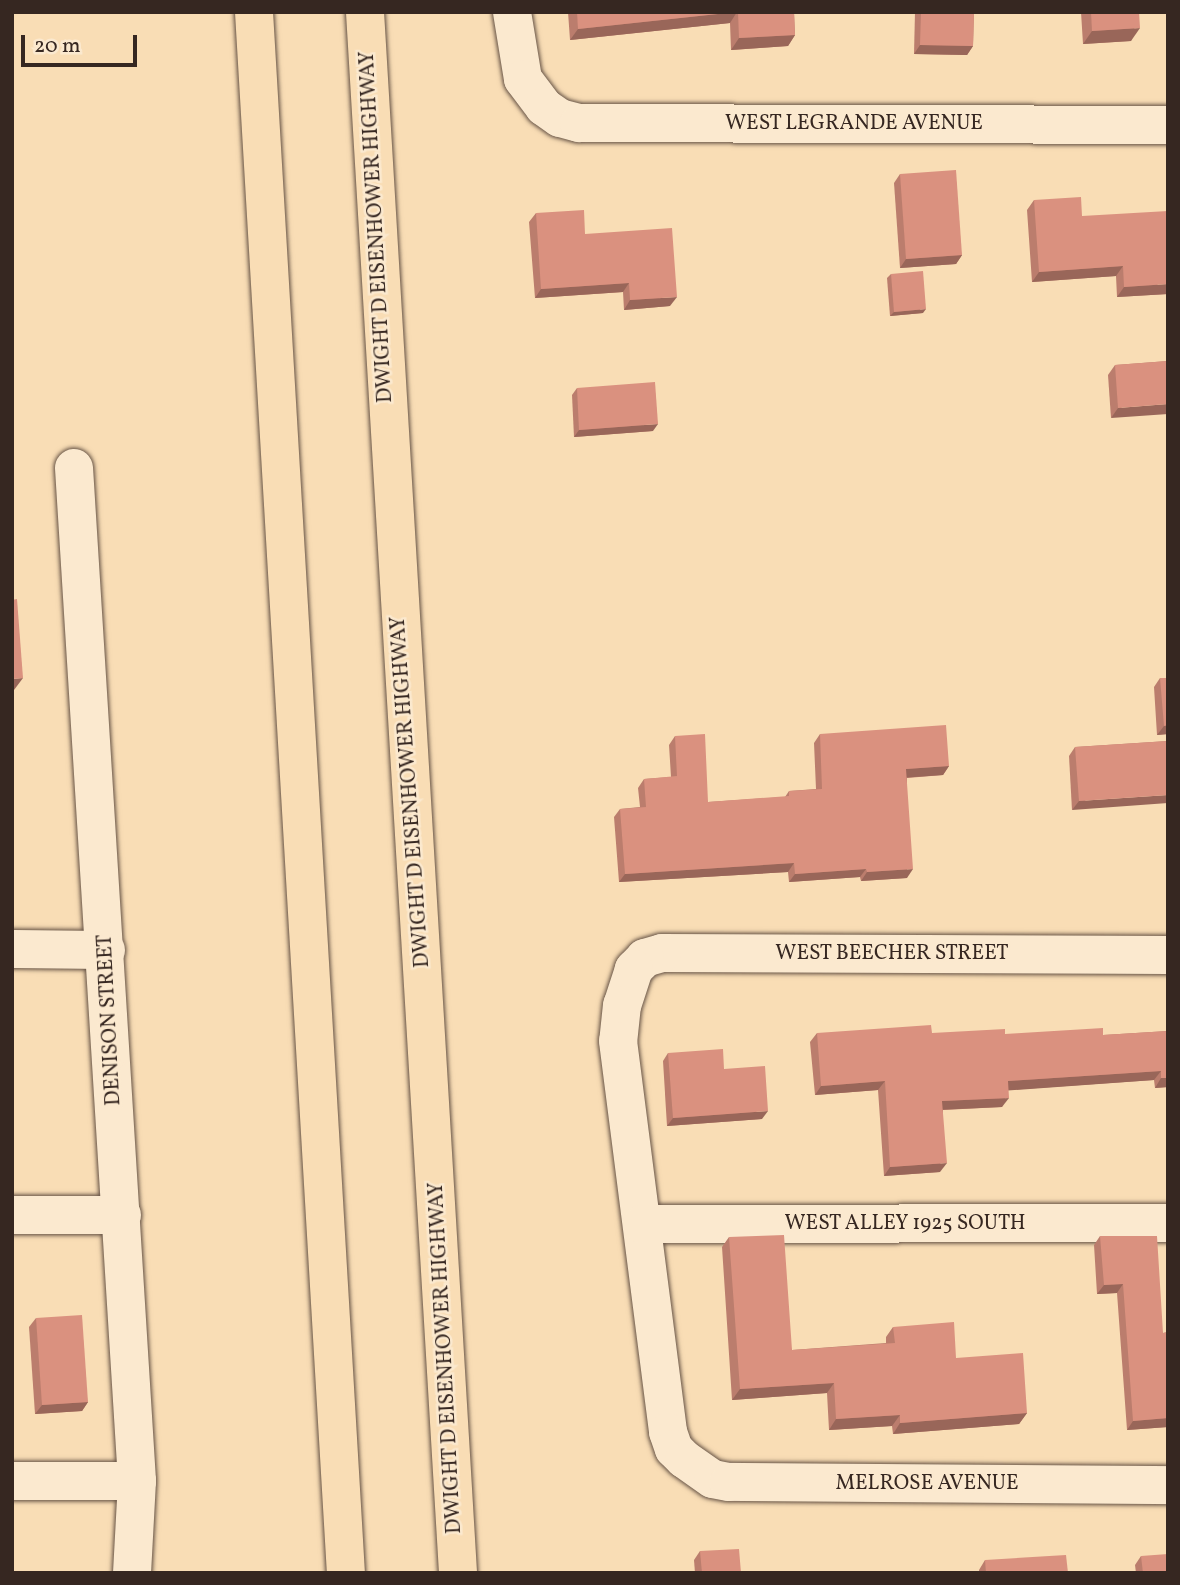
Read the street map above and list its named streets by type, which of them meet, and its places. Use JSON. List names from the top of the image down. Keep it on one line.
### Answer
{"streets":{"highway":["DWIGHT D EISENHOWER HIGHWAY"],"street":["WEST LEGRANDE AVENUE","WEST BEECHER STREET","DENISON STREET","WEST ALLEY 1925 SOUTH","MELROSE AVENUE"]},"crossings":[["WEST BEECHER STREET","WEST ALLEY 1925 SOUTH"],["WEST BEECHER STREET","MELROSE AVENUE"],["WEST ALLEY 1925 SOUTH","MELROSE AVENUE"]],"scale_bar":"20 m"}
